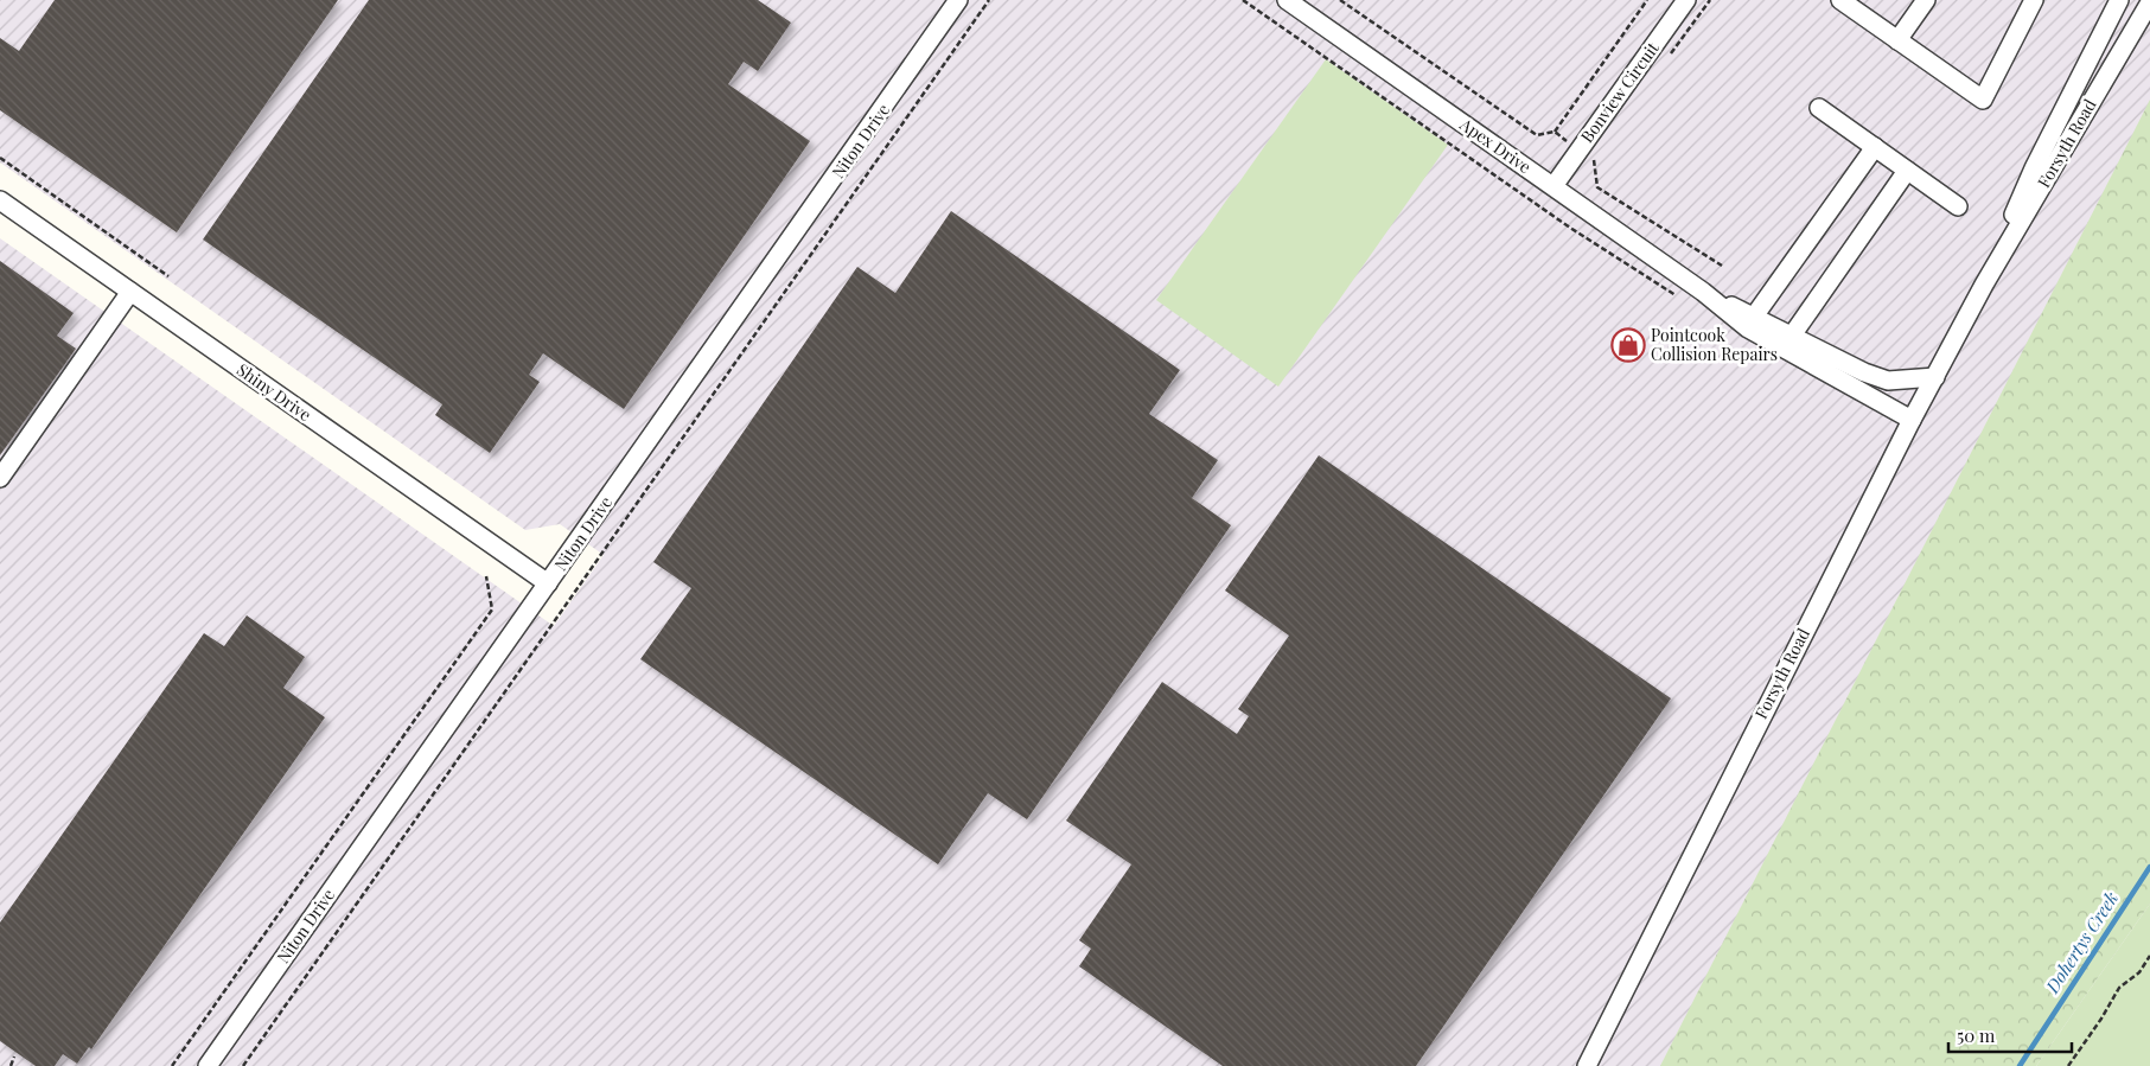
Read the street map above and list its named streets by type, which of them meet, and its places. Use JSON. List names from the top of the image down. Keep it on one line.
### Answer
{"streets":{"street":["Bonview Circuit","Niton Drive","Forsyth Road","Apex Drive","Shiny Drive"]},"crossings":[["Bonview Circuit","Apex Drive"],["Niton Drive","Shiny Drive"],["Forsyth Road","Apex Drive"]],"water":["Dohertys Creek"],"places":{"shop":["Pointcook Collision Repairs"]},"scale_bar":"50 m"}
